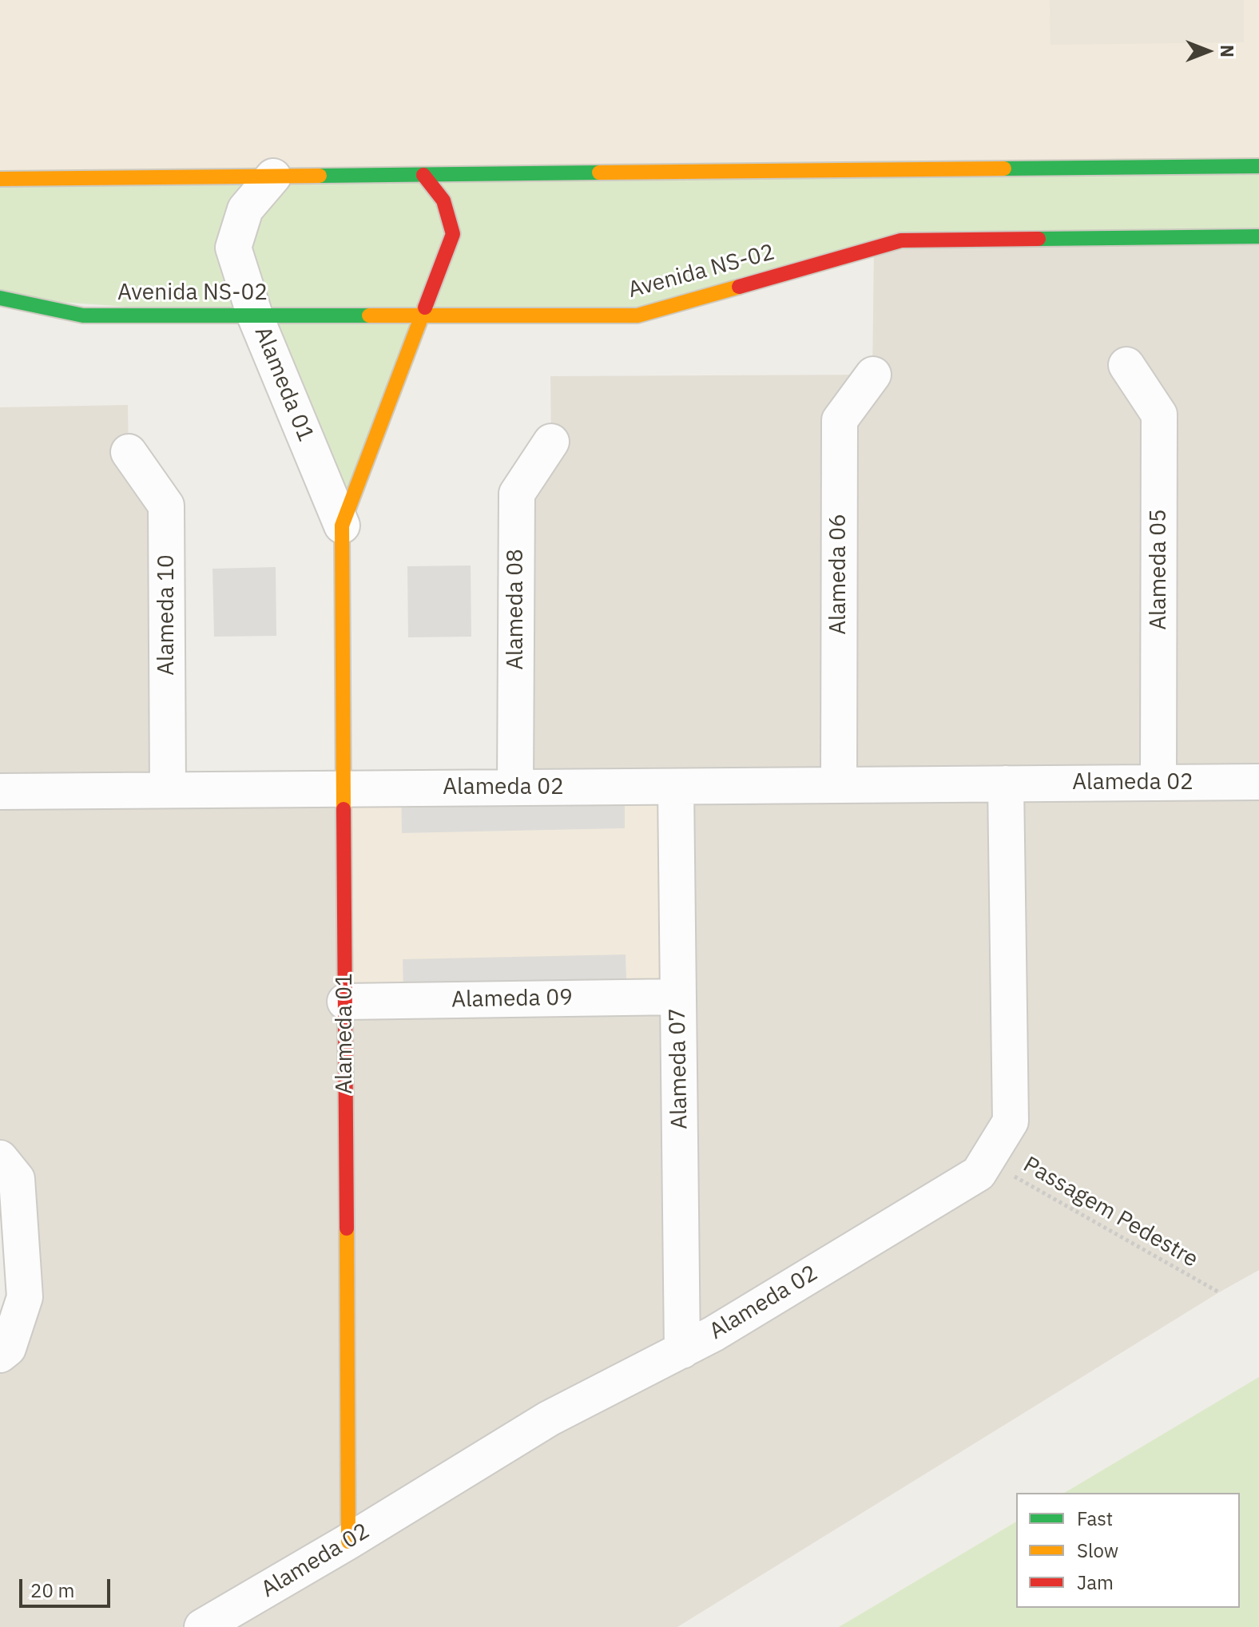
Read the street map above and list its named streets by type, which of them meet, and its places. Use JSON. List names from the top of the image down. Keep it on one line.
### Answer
{"streets":{"street":["Avenida NS-02","Alameda 01","Alameda 05","Alameda 06","Alameda 08","Alameda 10","Alameda 02","Alameda 09","Alameda 07"],"path":["Passagem Pedestre"]},"crossings":[["Avenida NS-02","Alameda 01"],["Alameda 01","Alameda 02"],["Alameda 01","Alameda 09"],["Alameda 05","Alameda 02"],["Alameda 06","Alameda 02"],["Alameda 08","Alameda 02"],["Alameda 10","Alameda 02"],["Alameda 02","Alameda 07"],["Alameda 02","Passagem Pedestre"],["Alameda 09","Alameda 07"]],"legend":["Fast","Slow","Jam"],"scale_bar":"20 m","north":"right"}
